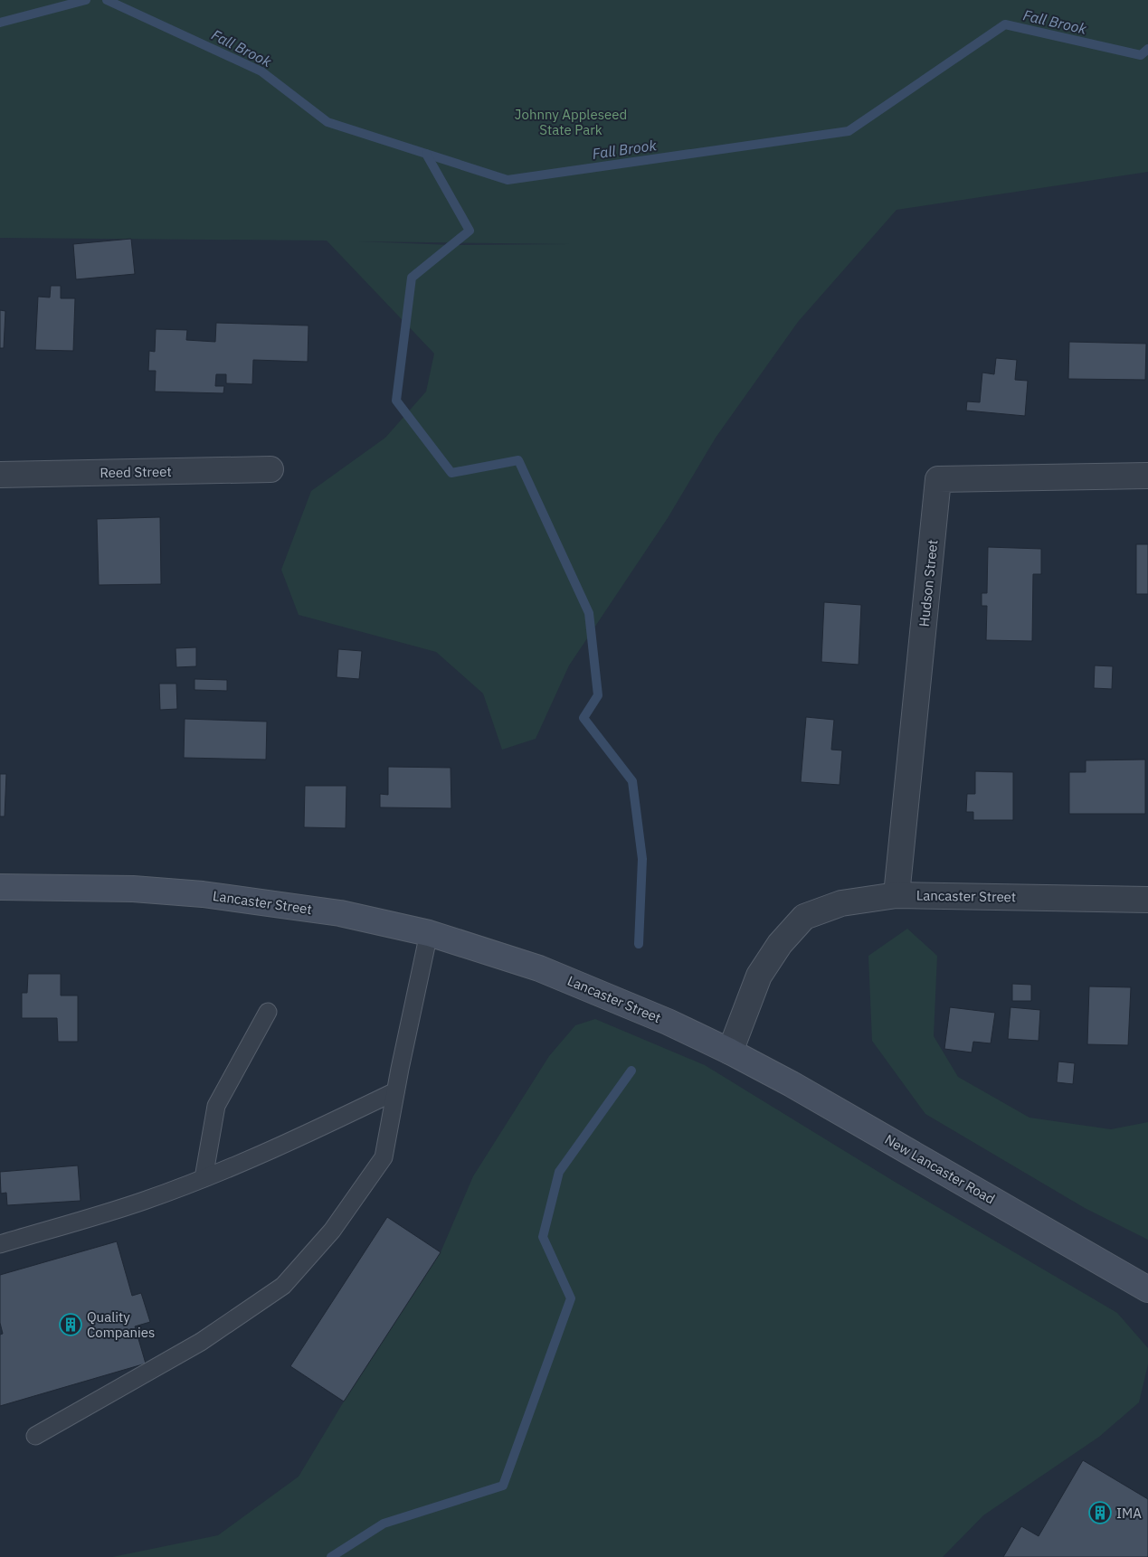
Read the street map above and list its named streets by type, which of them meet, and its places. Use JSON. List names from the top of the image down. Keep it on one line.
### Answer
{"streets":{"main road":["Lancaster Street","New Lancaster Road"],"street":["Reed Street","Hudson Street"]},"crossings":[["Hudson Street","Lancaster Street"],["Lancaster Street","New Lancaster Road"]],"water":["Fall Brook"],"parks":["Johnny Appleseed State Park"],"places":{"building":["Quality Companies","IMA"]}}
